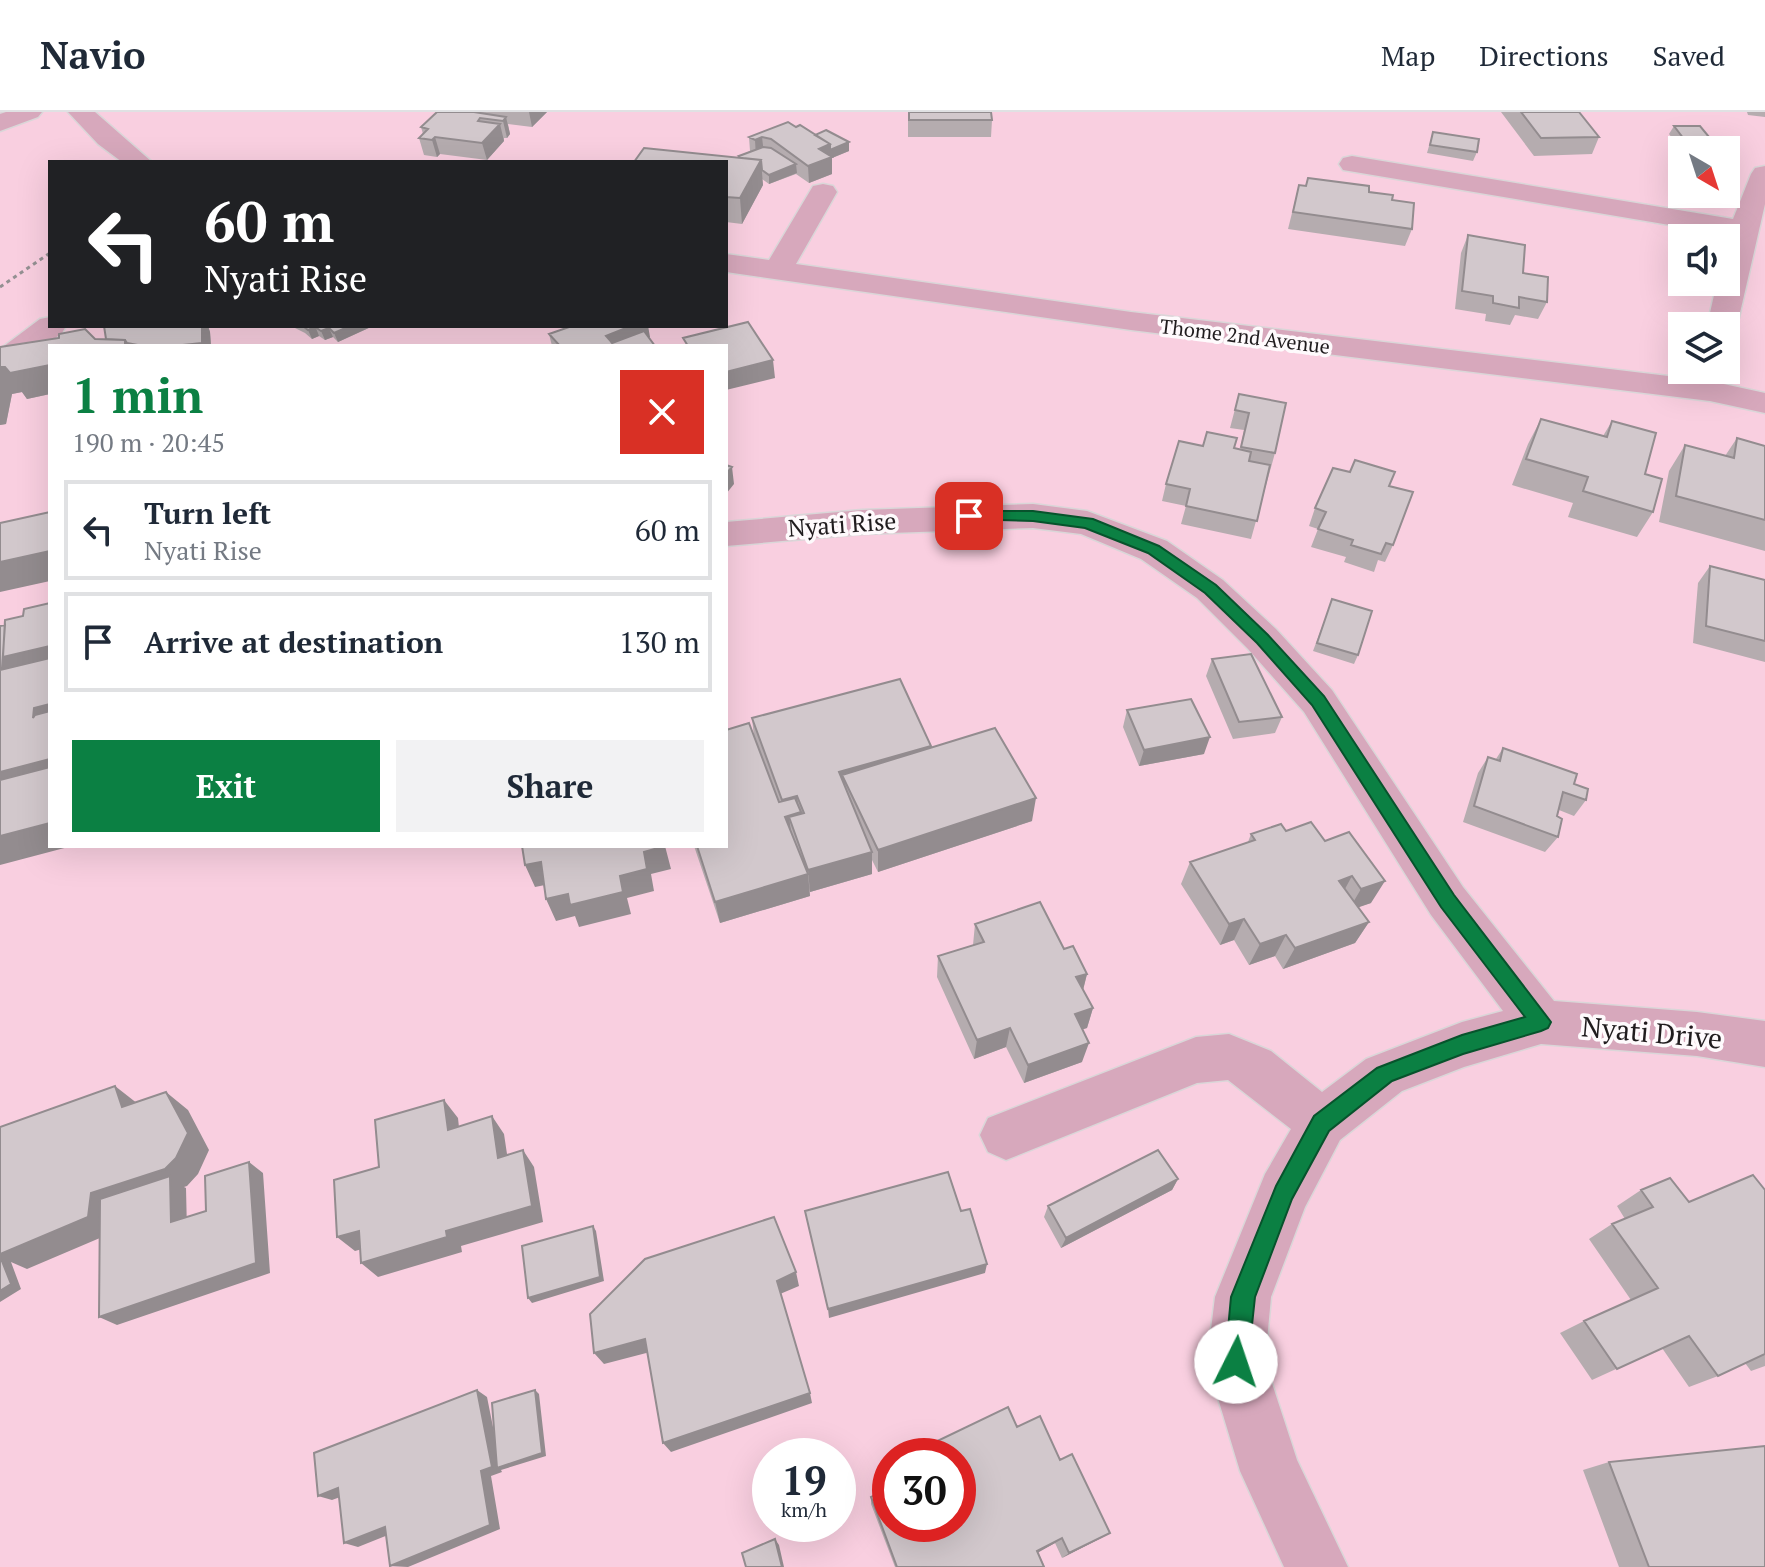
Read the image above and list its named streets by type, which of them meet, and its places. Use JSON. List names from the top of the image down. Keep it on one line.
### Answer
{"streets":{"street":["Thome 2nd Avenue","Nyati Rise","Nyati Drive"]},"crossings":[["Nyati Rise","Nyati Drive"]],"north":"bottom right","page":{"header":"Navio","nav":["Map","Directions","Saved"],"turn":["60 m","Nyati Rise"],"heading":["1 min","190 m · 20:45"],"list":[{"name":"Turn left","note":"Nyati Rise","value":"60 m"},{"name":"Arrive at destination","value":"130 m"}],"buttons":["Exit","Share"],"speed":"19 km/h","limit":"30"}}
